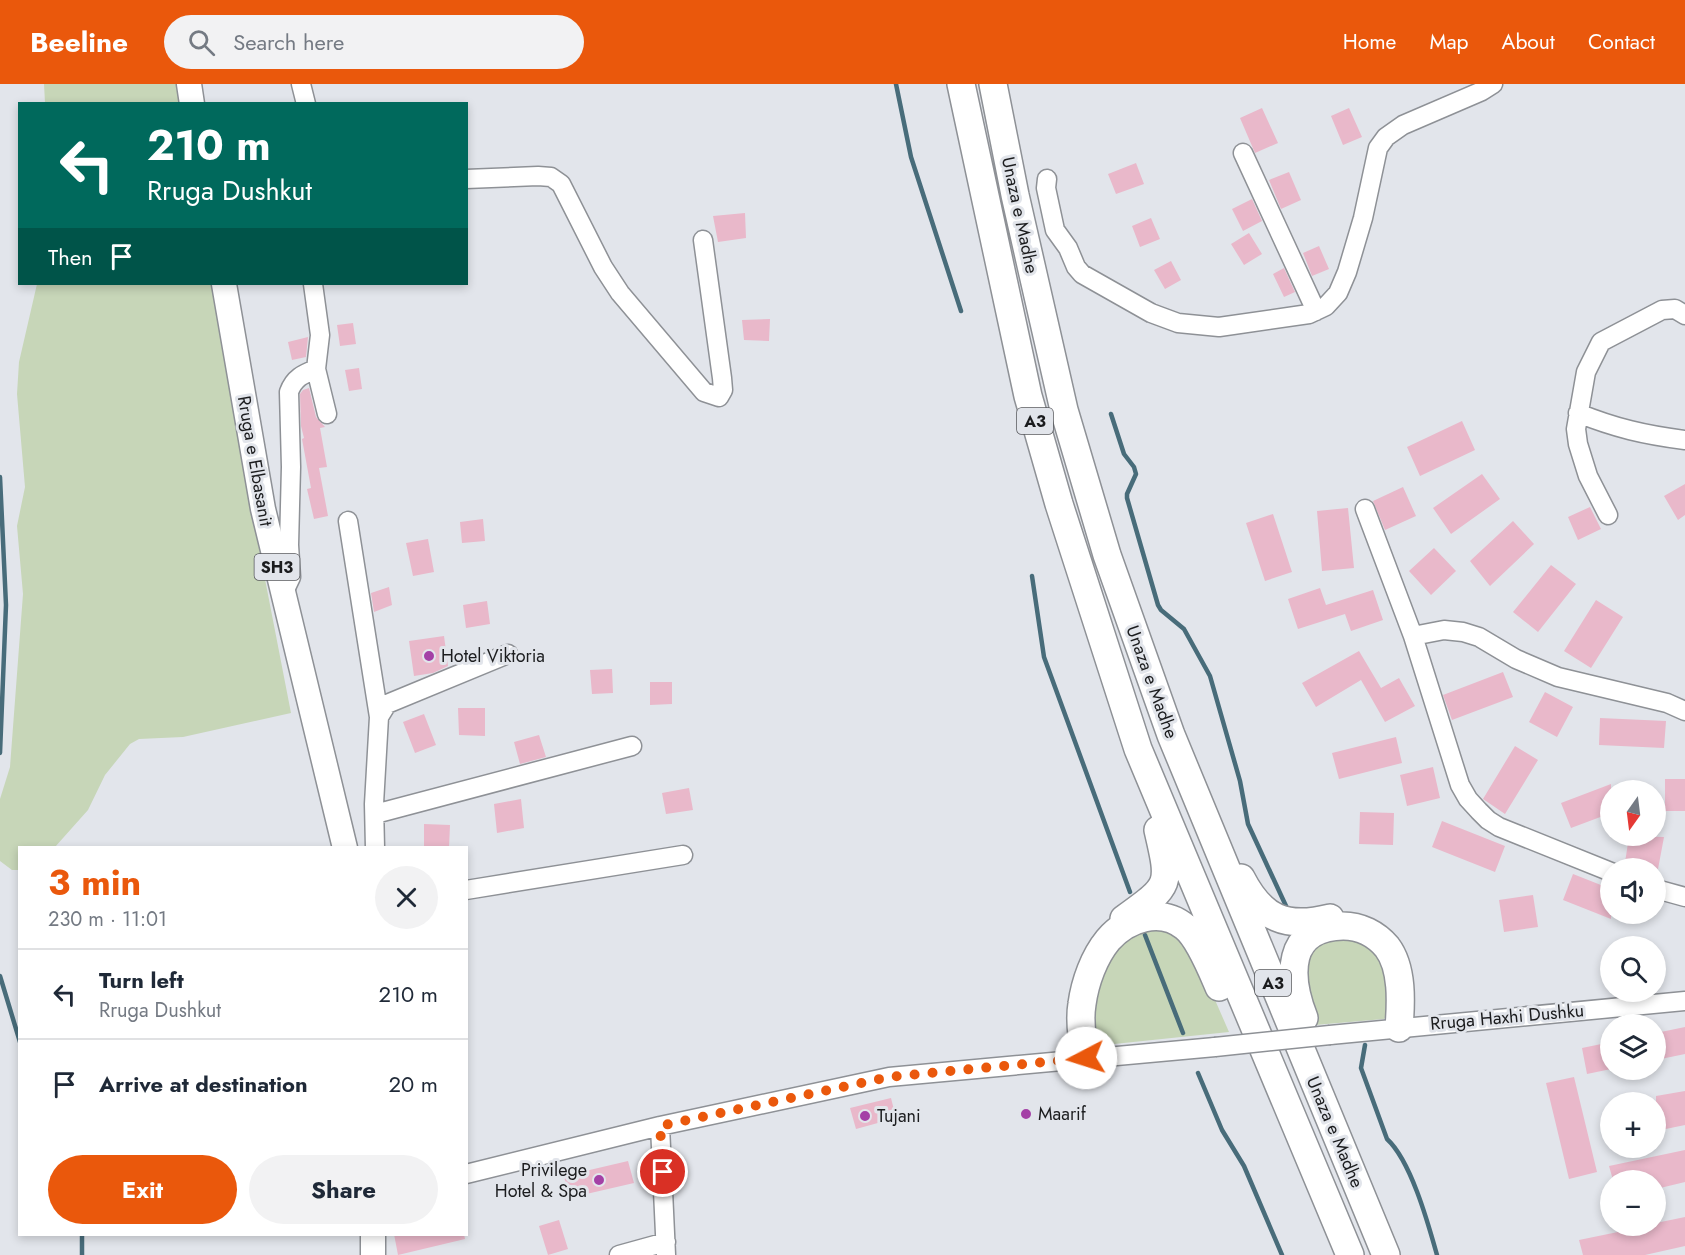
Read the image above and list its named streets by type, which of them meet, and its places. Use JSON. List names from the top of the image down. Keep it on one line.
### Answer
{"streets":{"highway":["Unaza e Madhe","A3"],"main road":["Rruga e Elbasanit","SH3"],"street":["Rruga Haxhi Dushku"]},"places":["Hotel Viktoria","Maarif","Tujani","Privilege Hotel & Spa"],"north":"bottom","page":{"header":"Beeline","search":"Search here","nav":["Home","Map","About","Contact"],"turn":["210 m","Rruga Dushkut"],"then":"Then","map_buttons":["+","−"],"heading":["3 min","230 m · 11:01"],"list":[{"name":"Turn left","note":"Rruga Dushkut","value":"210 m"},{"name":"Arrive at destination","value":"20 m"}],"buttons":["Exit","Share"]}}
